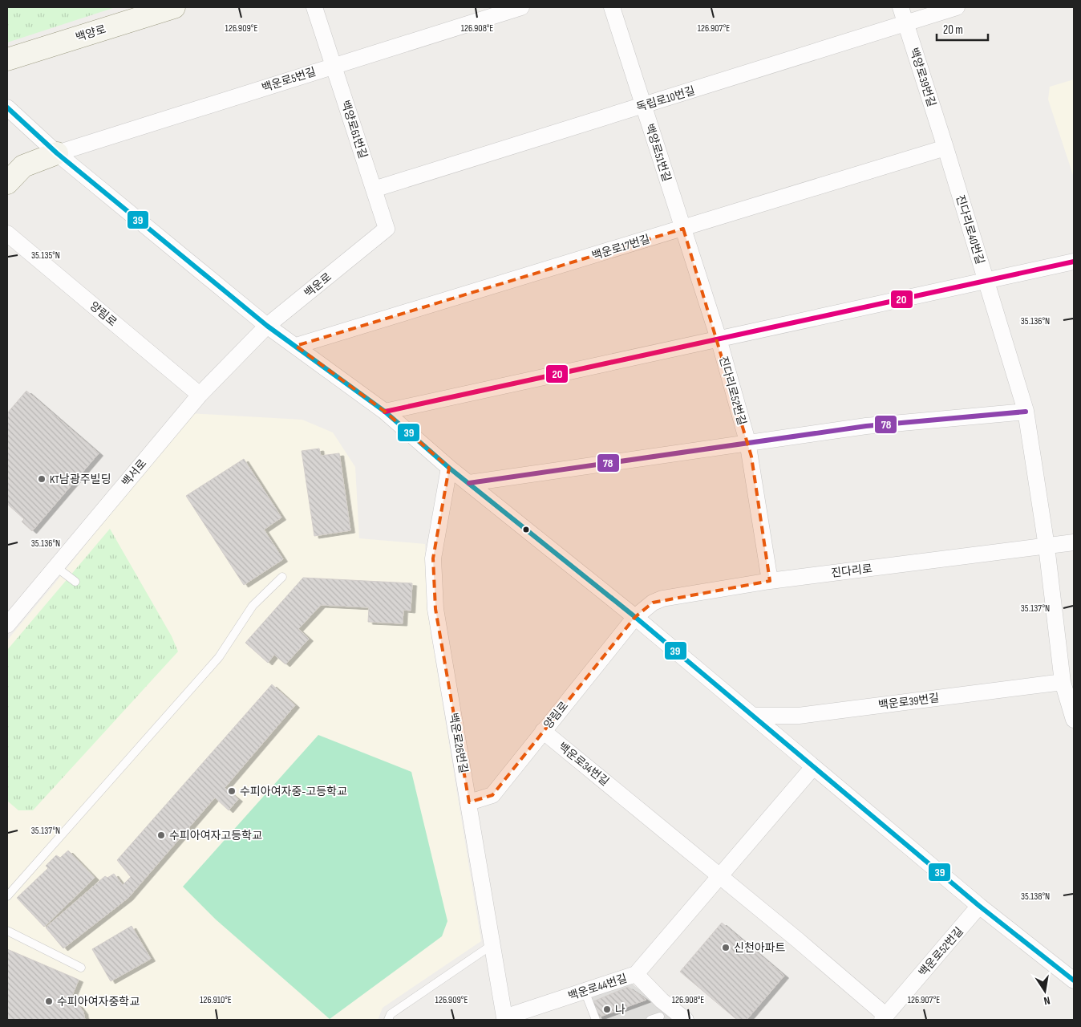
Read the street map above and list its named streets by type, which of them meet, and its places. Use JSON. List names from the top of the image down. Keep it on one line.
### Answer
{"streets":{"street":["백양로","백양로39번길","백운로5번길","독립로10번길","백양로61번길","백양로51번길","진다리로40번길","백운로17번길","백운로","양림로","진다리로52번길","백서로","진다리로","백운로39번길","백운로26번길","백운로34번길","백운로52번길","백운로44번길"]},"crossings":[["백양로39번길","독립로10번길"],["백양로39번길","진다리로40번길"],["백양로39번길","백운로17번길"],["백운로5번길","백양로61번길"],["독립로10번길","백양로61번길"],["독립로10번길","백양로51번길"],["백양로61번길","백운로"],["백양로51번길","백운로17번길"],["백양로51번길","진다리로52번길"],["진다리로40번길","백운로17번길"],["진다리로40번길","진다리로"],["진다리로40번길","백운로39번길"],["백운로17번길","진다리로52번길"],["백운로","백서로"],["양림로","백서로"],["양림로","진다리로"],["양림로","백운로26번길"],["양림로","백운로34번길"],["진다리로52번길","진다리로"],["백운로26번길","백운로44번길"],["백운로34번길","백운로52번길"],["백운로34번길","백운로44번길"],["백운로52번길","백운로44번길"]],"places":["KT남광주빌딩","수피아여자중-고등학교","수피아여자고등학교","신천아파트","수피아여자중학교","나"],"lines":["transit line 39","transit line 20","transit line 78"],"scale_bar":"20 m","north":"bottom","coordinates":["126.909°E","126.908°E","126.907°E","35.135°N","35.136°N","35.137°N","35.138°N","126.910°E"]}
